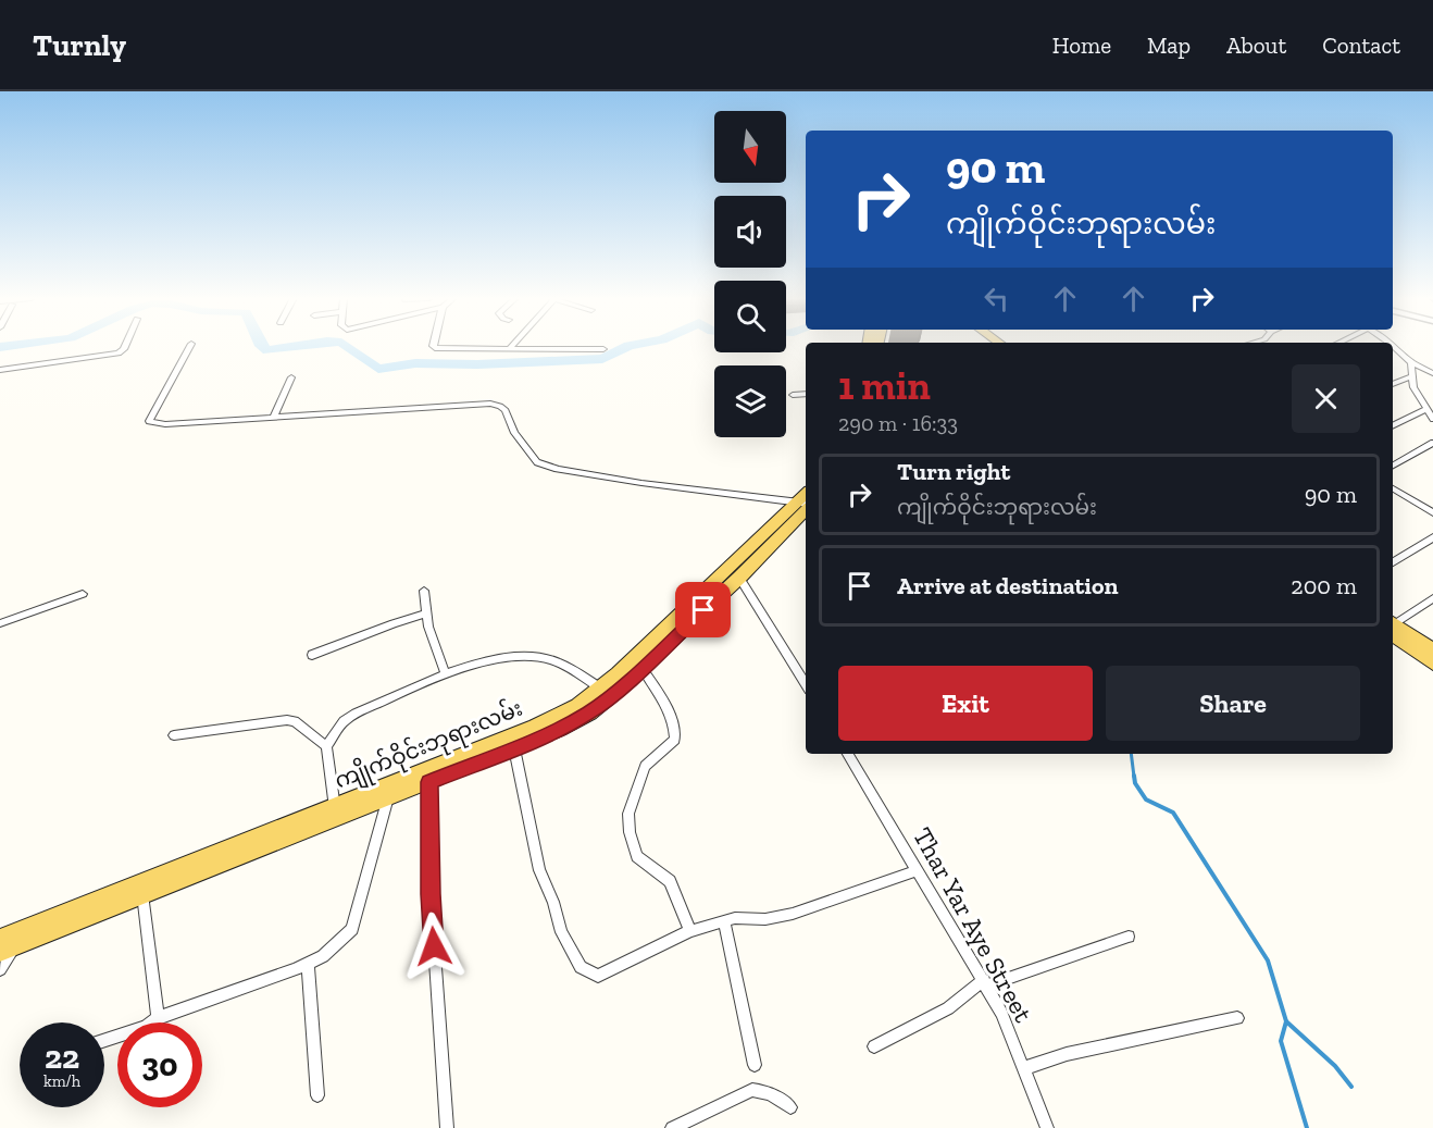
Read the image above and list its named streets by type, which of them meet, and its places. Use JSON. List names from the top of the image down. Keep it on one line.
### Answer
{"streets":{"main road":["ကျိုက်ဝိုင်းဘုရားလမ်း"],"street":["Thar Yar Aye Street"]},"north":"bottom","page":{"header":"Turnly","nav":["Home","Map","About","Contact"],"turn":["90 m","ကျိုက်ဝိုင်းဘုရားလမ်း"],"heading":["1 min","290 m · 16:33"],"list":[{"name":"Turn right","note":"ကျိုက်ဝိုင်းဘုရားလမ်း","value":"90 m"},{"name":"Arrive at destination","value":"200 m"}],"buttons":["Exit","Share"],"speed":"22 km/h","limit":"30"}}
